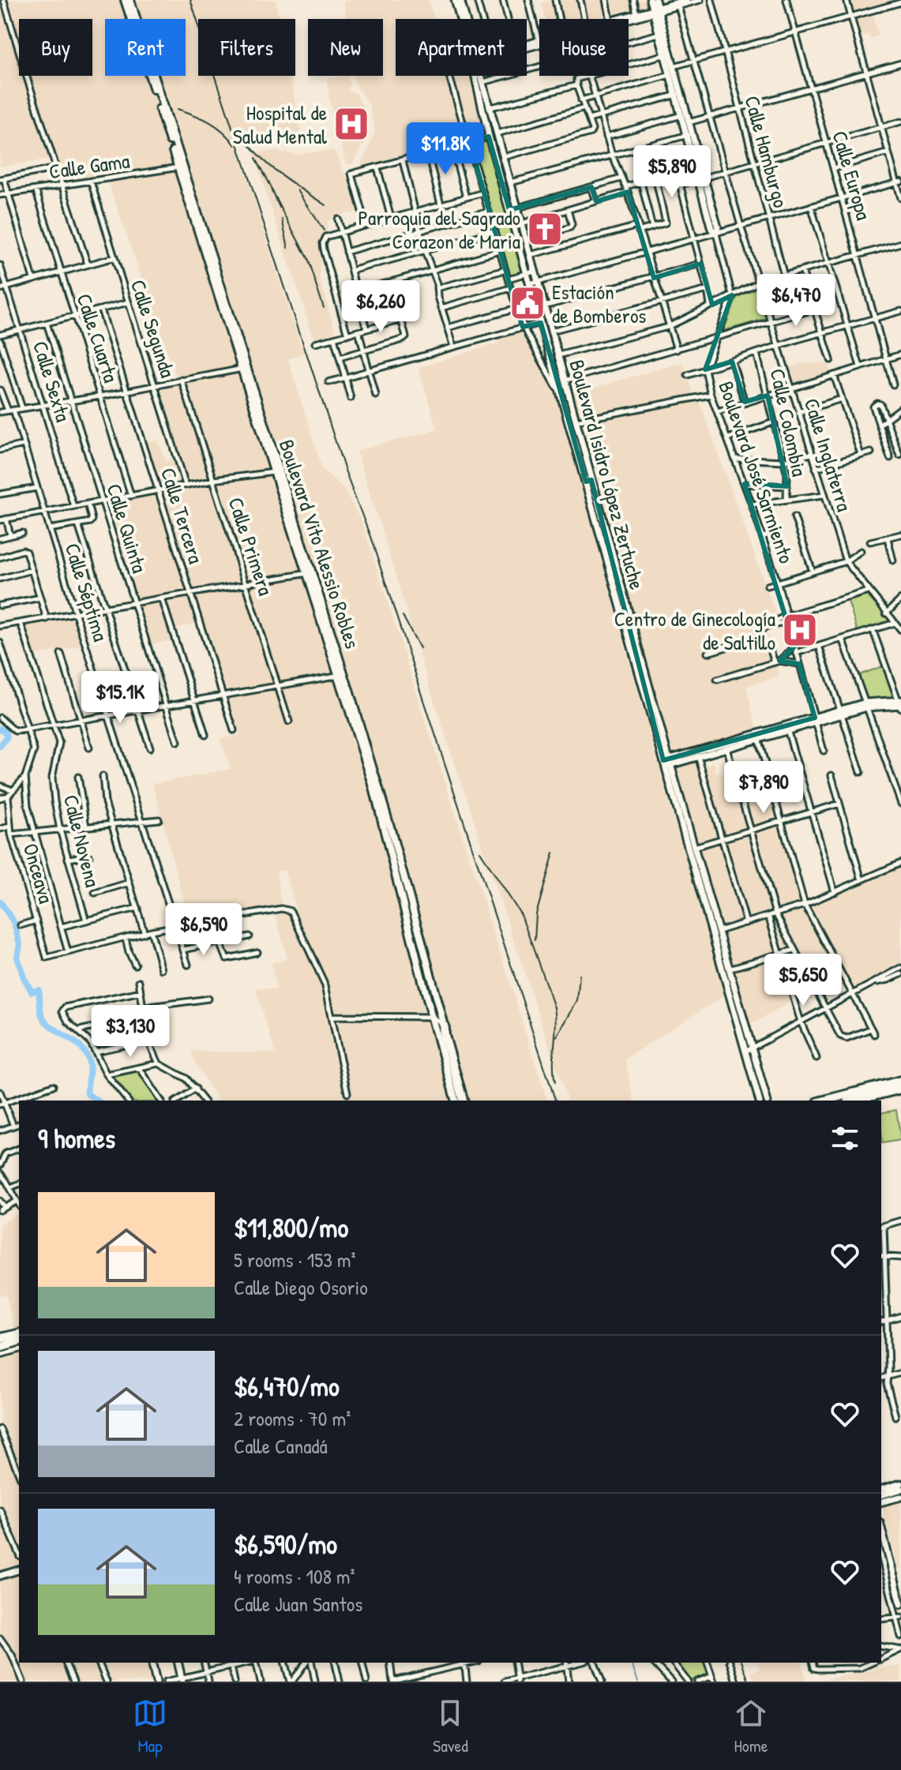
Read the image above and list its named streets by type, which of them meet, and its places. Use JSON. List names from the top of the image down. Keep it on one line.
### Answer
{"streets":{"main road":["Boulevard Isidro López Zertuche","Boulevard Vito Alessio Robles"],"street":["Calle Hamburgo","Calle Gama","Calle Europa","Calle Segunda","Calle Cuarta","Calle Sexta","Calle Colombia","Calle Inglaterra","Boulevard José Sarmiento","Calle Tercera","Calle Quinta","Calle Primera","Calle Séptima","Calle Novena","Onceava"]},"crossings":[["Calle Gama","Calle Segunda"],["Calle Gama","Calle Cuarta"],["Calle Gama","Boulevard Vito Alessio Robles"]],"places":{"hospital":["Hospital de Salud Mental","Centro de Ginecología de Saltillo"],"church":["Parroquia del Sagrado Corazon de Maria"],"public building":["Estación de Bomberos"]},"page":{"chip":["Buy","Rent","Filters","New","Apartment","House"],"price":["$11.8K","$5,890","$6,470","$6,260","$15.1K","$7,890","$6,590","$5,650","$3,130"],"heading":"9 homes","list":[{"name":"$11,800/mo","note":"5 rooms · 153 m² · Calle Diego Osorio"},{"name":"$6,470/mo","note":"2 rooms · 70 m² · Calle Canadá"},{"name":"$6,590/mo","note":"4 rooms · 108 m² · Calle Juan Santos"}],"tabs":["Map","Saved","Home"]}}
